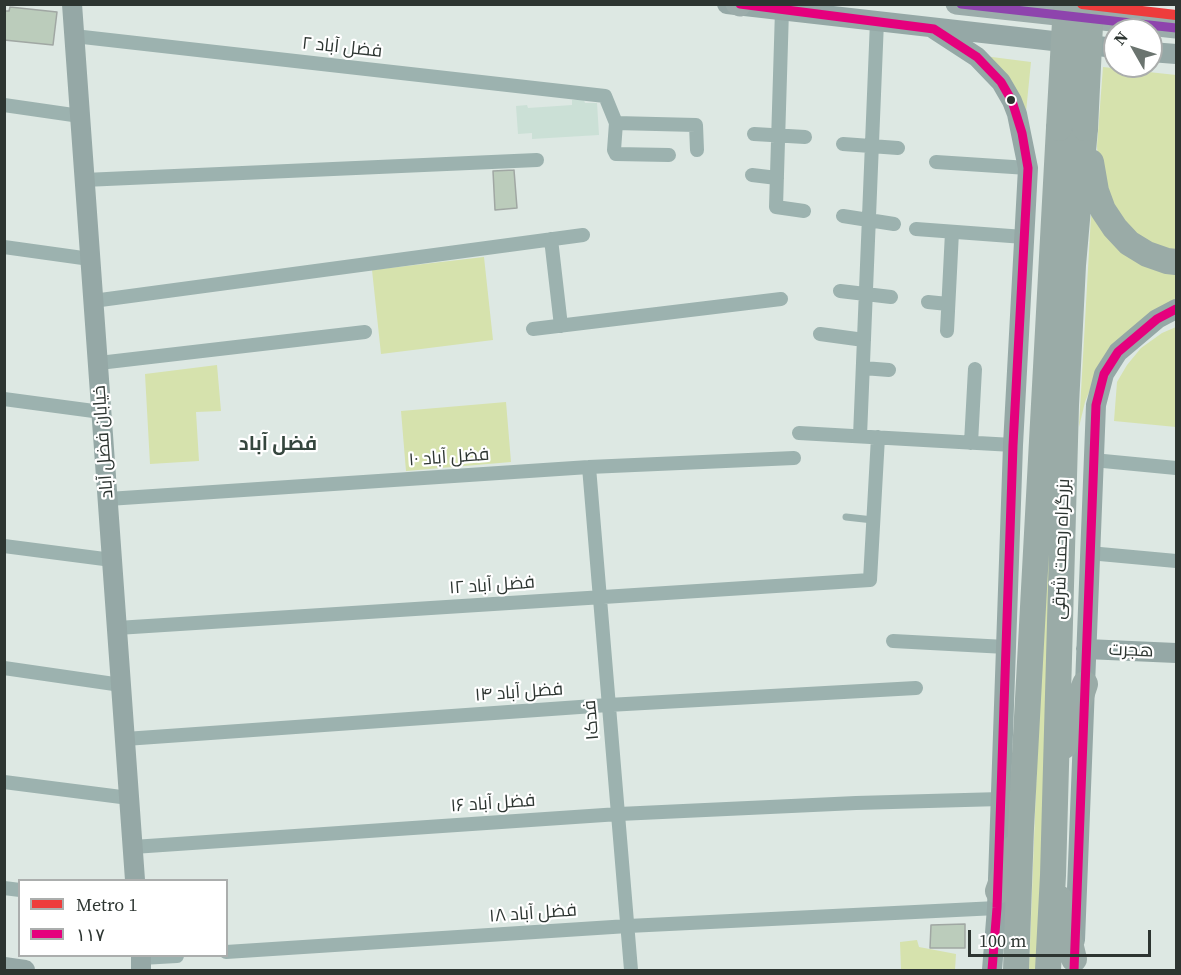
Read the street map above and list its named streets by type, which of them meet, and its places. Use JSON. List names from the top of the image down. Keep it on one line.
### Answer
{"streets":{"highway":["بزرگراه رحمت شرقی"],"main road":["خیابان فضل آباد","هجرت"],"street":["فضل آباد ۲","فضل آباد ۱۰","فضل آباد ۱۲","فضل آباد ۱۴","فدک۱","فضل آباد ۱۶","فضل آباد ۱۸"]},"crossings":[["فضل آباد ۲","خیابان فضل آباد"],["خیابان فضل آباد","فضل آباد ۱۰"],["خیابان فضل آباد","فضل آباد ۱۲"],["خیابان فضل آباد","فضل آباد ۱۴"],["خیابان فضل آباد","فضل آباد ۱۶"],["فضل آباد ۱۰","فدک۱"],["فضل آباد ۱۲","فدک۱"],["فضل آباد ۱۴","فدک۱"],["فدک۱","فضل آباد ۱۶"],["فدک۱","فضل آباد ۱۸"]],"districts":["فضل آباد"],"lines":["metro line 1","transit line ۱۱۷"],"legend":["Metro 1","۱۱۷"],"scale_bar":"100 m","north":"top left"}
